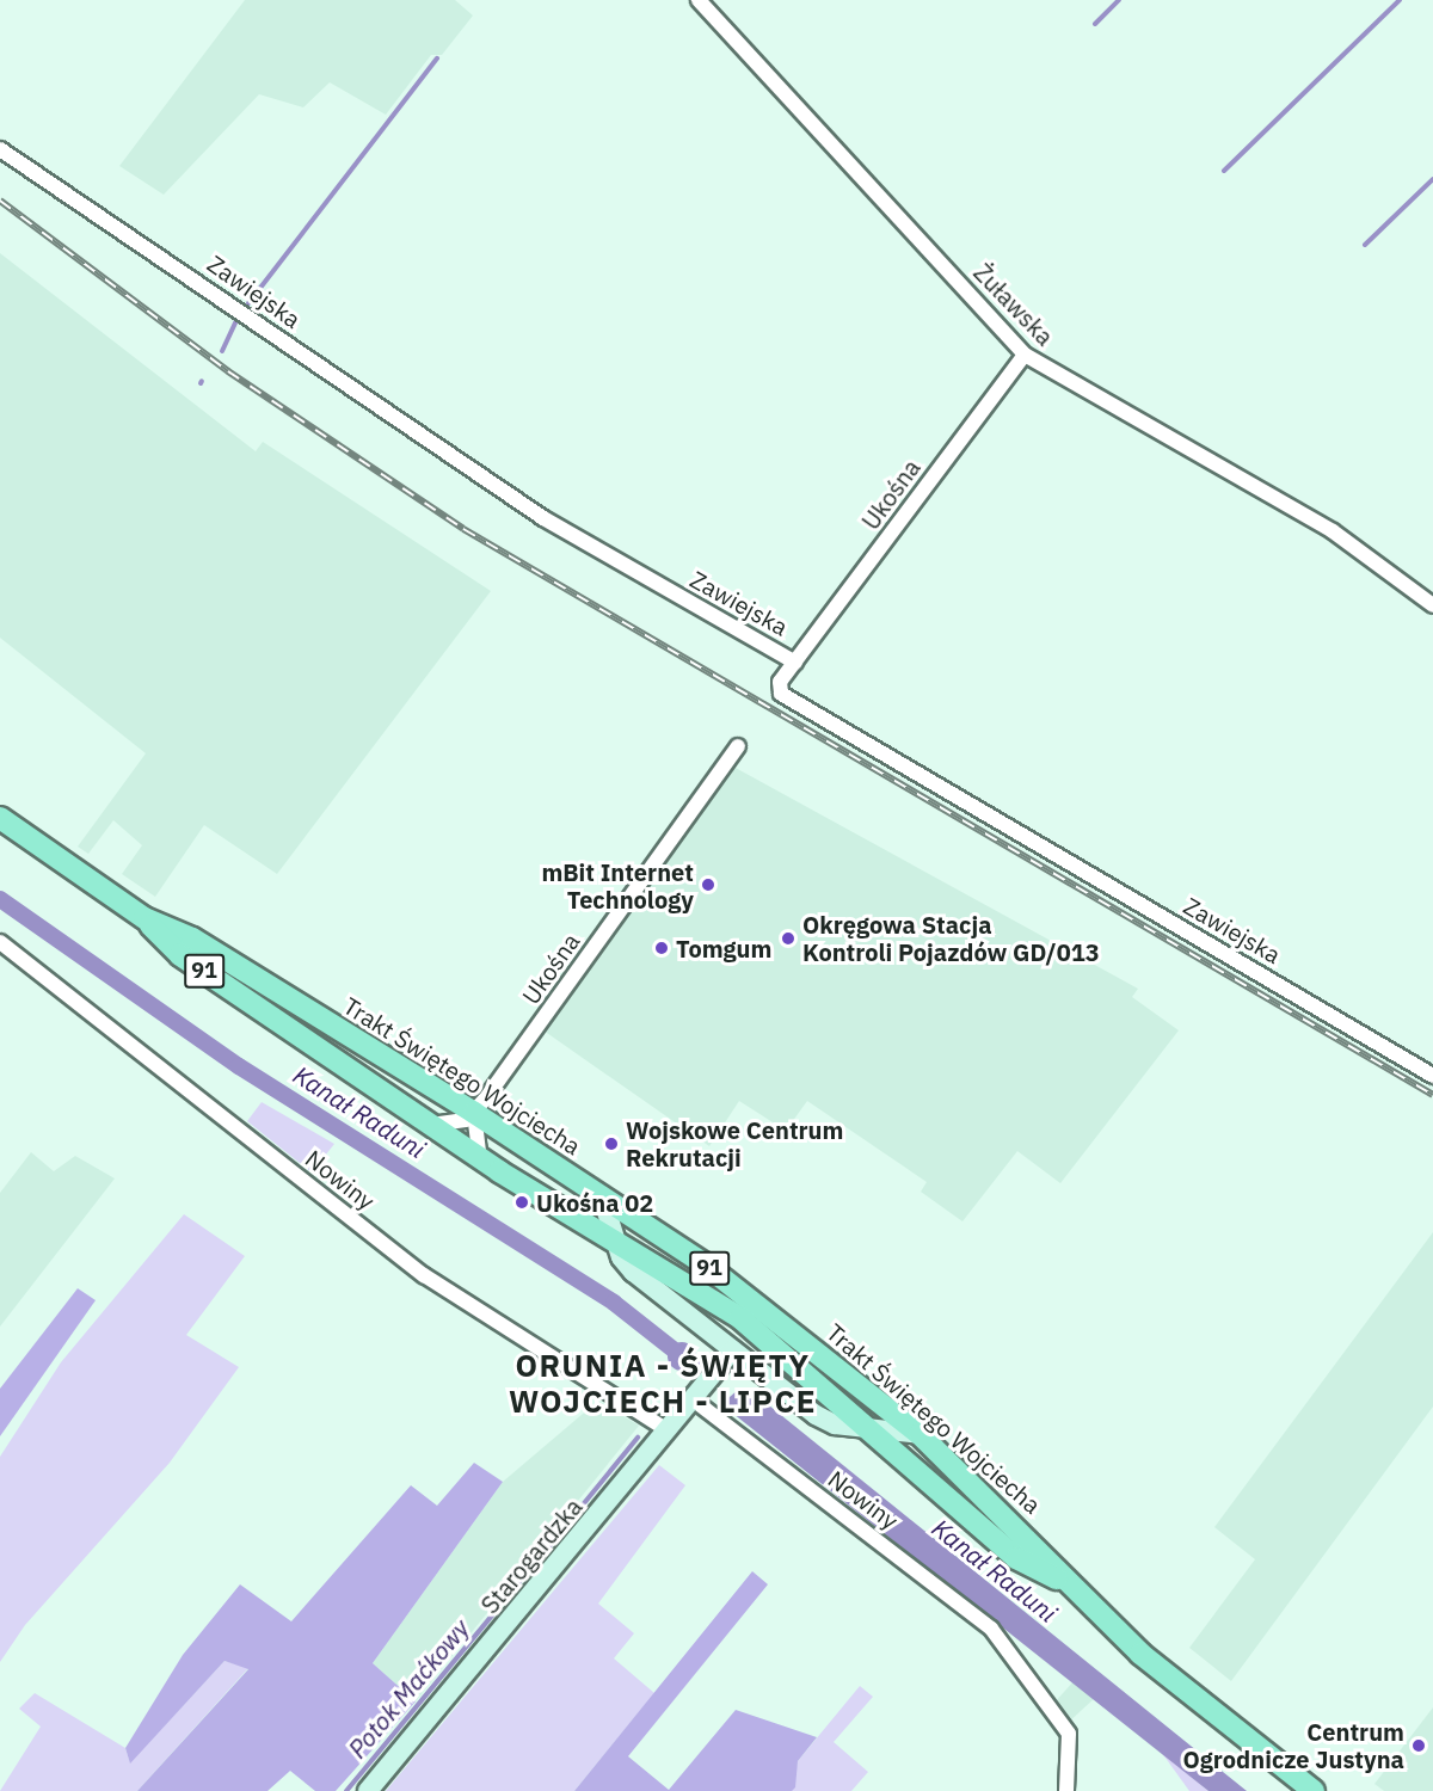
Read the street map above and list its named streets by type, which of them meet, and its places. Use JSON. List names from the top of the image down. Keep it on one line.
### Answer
{"streets":{"main road":["91","Trakt Świętego Wojciecha","Starogardzka"],"street":["Zawiejska","Żuławska","Ukośna","Nowiny"]},"crossings":[["Zawiejska","Ukośna"],["Żuławska","Ukośna"],["Ukośna","Trakt Świętego Wojciecha"],["Nowiny","Starogardzka"]],"districts":["ORUNIA - ŚWIĘTY WOJCIECH - LIPCE"],"water":["Kanał Raduni","Potok Maćkowy"],"places":["mBit Internet Technology","Okręgowa Stacja Kontroli Pojazdów GD/013","Tomgum","Wojskowe Centrum Rekrutacji","Ukośna 02","Centrum Ogrodnicze Justyna"]}
